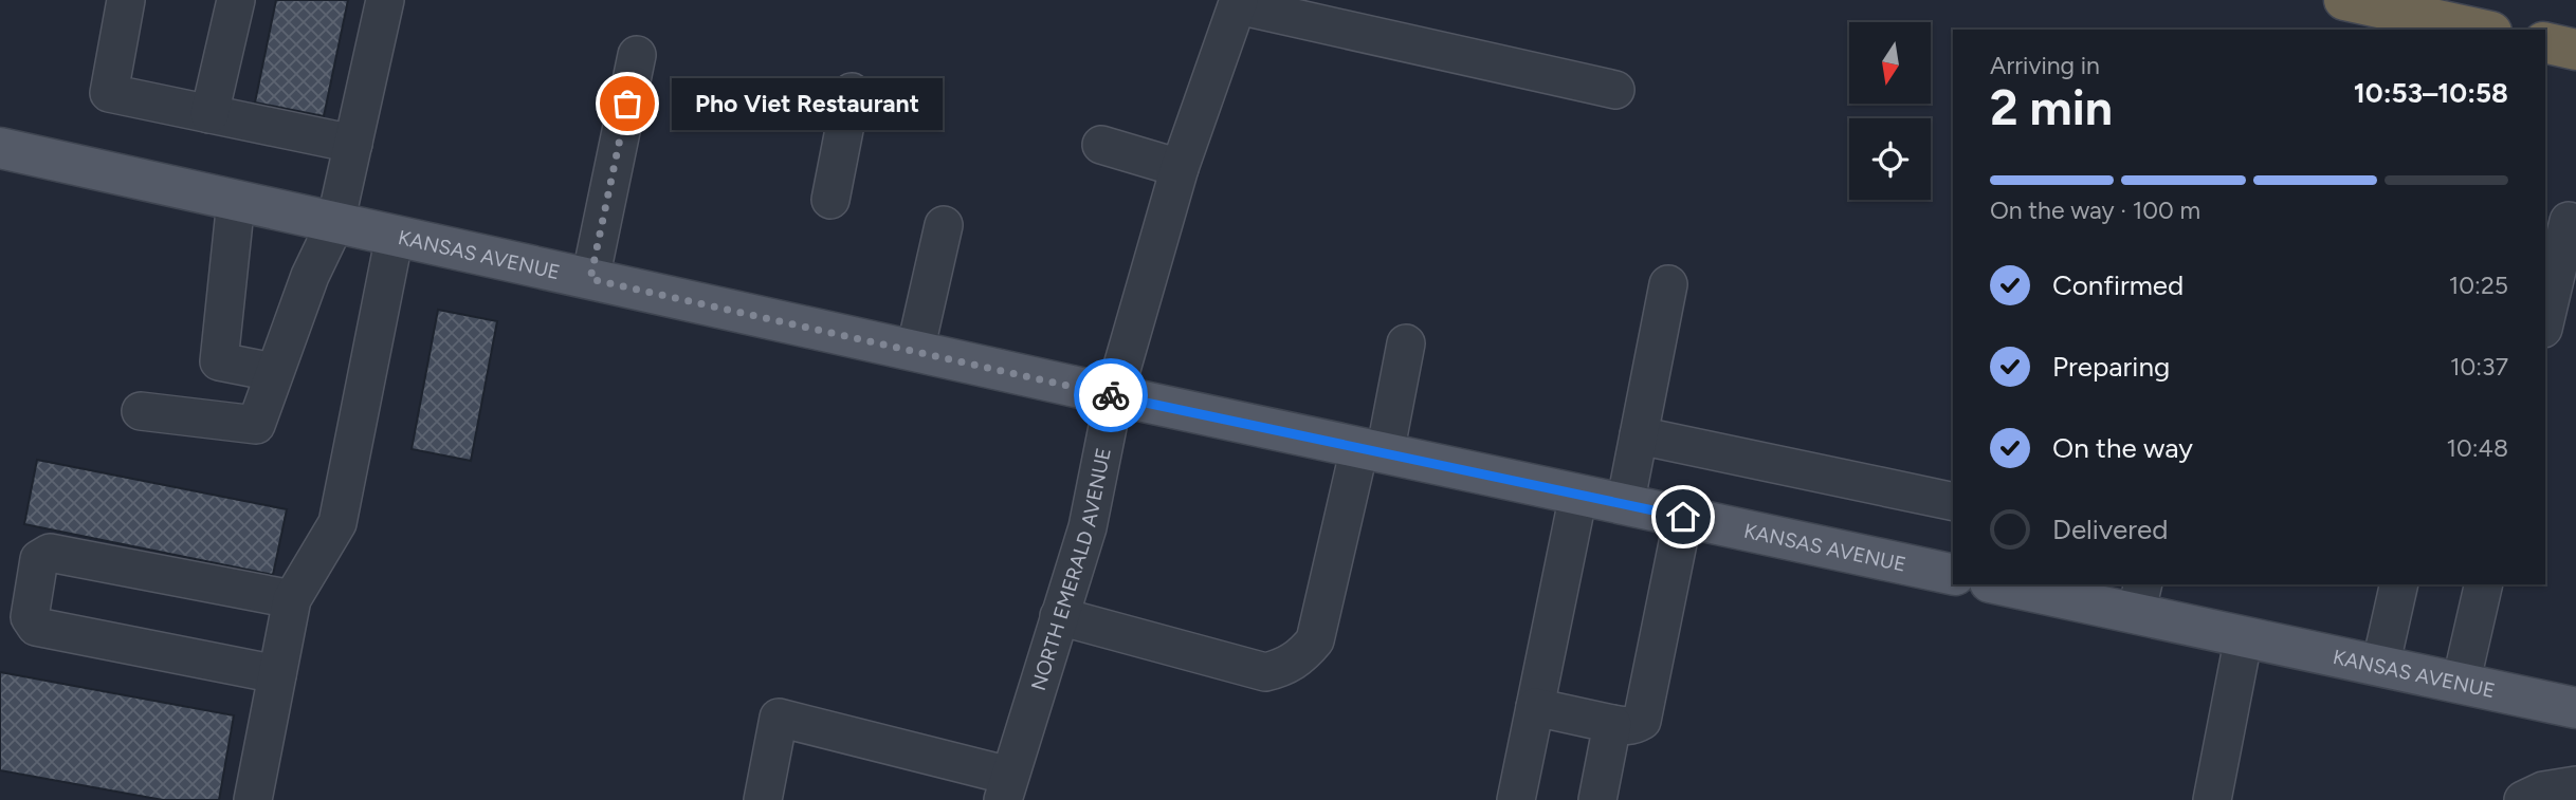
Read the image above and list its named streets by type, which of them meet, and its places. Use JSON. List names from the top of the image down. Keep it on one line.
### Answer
{"streets":{"main road":["KANSAS AVENUE"],"street":["NORTH EMERALD AVENUE"]},"crossings":[["KANSAS AVENUE","NORTH EMERALD AVENUE"]],"places":["Pho Viet Restaurant"],"north":"bottom","page":{"heading":["2 min","Arriving in","10:53–10:58"],"bubble":"Pho Viet Restaurant","bar":"On the way · 100 m","list":[["Confirmed","10:25"],["Preparing","10:37"],["On the way","10:48"],"Delivered"]}}
